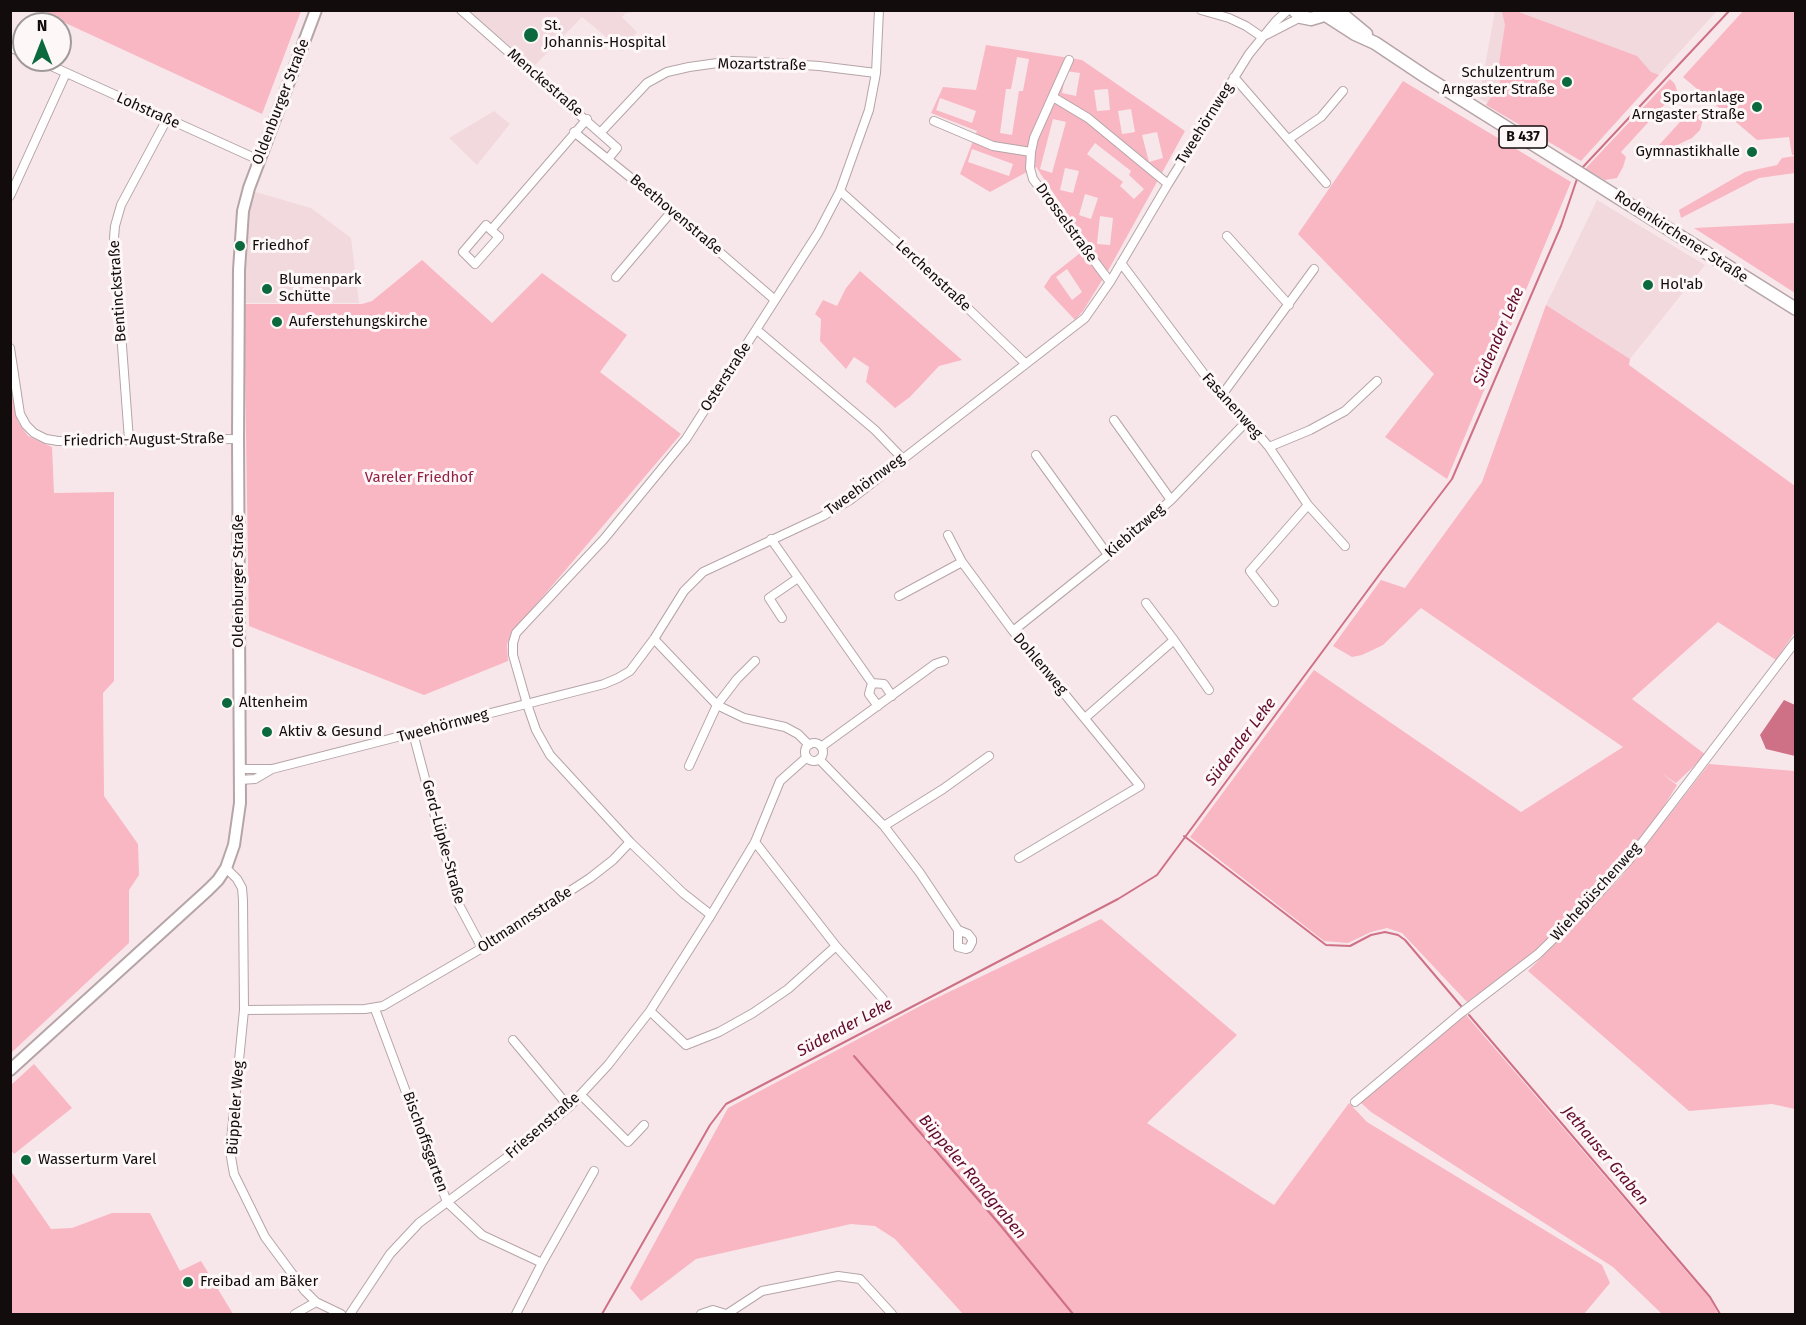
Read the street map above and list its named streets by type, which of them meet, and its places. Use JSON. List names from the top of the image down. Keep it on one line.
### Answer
{"streets":{"main road":["Oldenburger Straße","B 437","Rodenkirchener Straße"],"street":["Mozartstraße","Menckestraße","Lohstraße","Tweehörnweg","Beethovenstraße","Drosselstraße","Lerchenstraße","Bentinckstraße","Osterstraße","Fasanenweg","Friedrich-August-Straße","Kiebitzweg","Dohlenweg","Gerd-Lüpke-Straße","Wiehebüschenweg","Oltmannsstraße","Büppeler Weg","Friesenstraße","Bischoffsgarten"]},"crossings":[["Mozartstraße","Menckestraße"],["Mozartstraße","Osterstraße"],["Menckestraße","Beethovenstraße"],["Oldenburger Straße","Lohstraße"],["Oldenburger Straße","Tweehörnweg"],["Oldenburger Straße","Friedrich-August-Straße"],["Oldenburger Straße","Büppeler Weg"],["Lohstraße","Bentinckstraße"],["Tweehörnweg","Drosselstraße"],["Tweehörnweg","Lerchenstraße"],["Tweehörnweg","Osterstraße"],["Tweehörnweg","Fasanenweg"],["Tweehörnweg","Gerd-Lüpke-Straße"],["B 437","Rodenkirchener Straße"],["Beethovenstraße","Osterstraße"],["Lerchenstraße","Osterstraße"],["Bentinckstraße","Friedrich-August-Straße"],["Fasanenweg","Kiebitzweg"],["Kiebitzweg","Dohlenweg"],["Gerd-Lüpke-Straße","Oltmannsstraße"],["Oltmannsstraße","Büppeler Weg"],["Oltmannsstraße","Bischoffsgarten"],["Friesenstraße","Bischoffsgarten"]],"water":["Südender Leke","Jethauser Graben","Büppeler Randgraben"],"parks":["Vareler Friedhof"],"places":["St. Johannis-Hospital","Schulzentrum Arngaster Straße","Sportanlage Arngaster Straße","Gymnastikhalle","Friedhof","Hol'ab","Blumenpark Schütte","Auferstehungskirche","Altenheim","Aktiv & Gesund","Wasserturm Varel","Freibad am Bäker"],"north":"top"}
